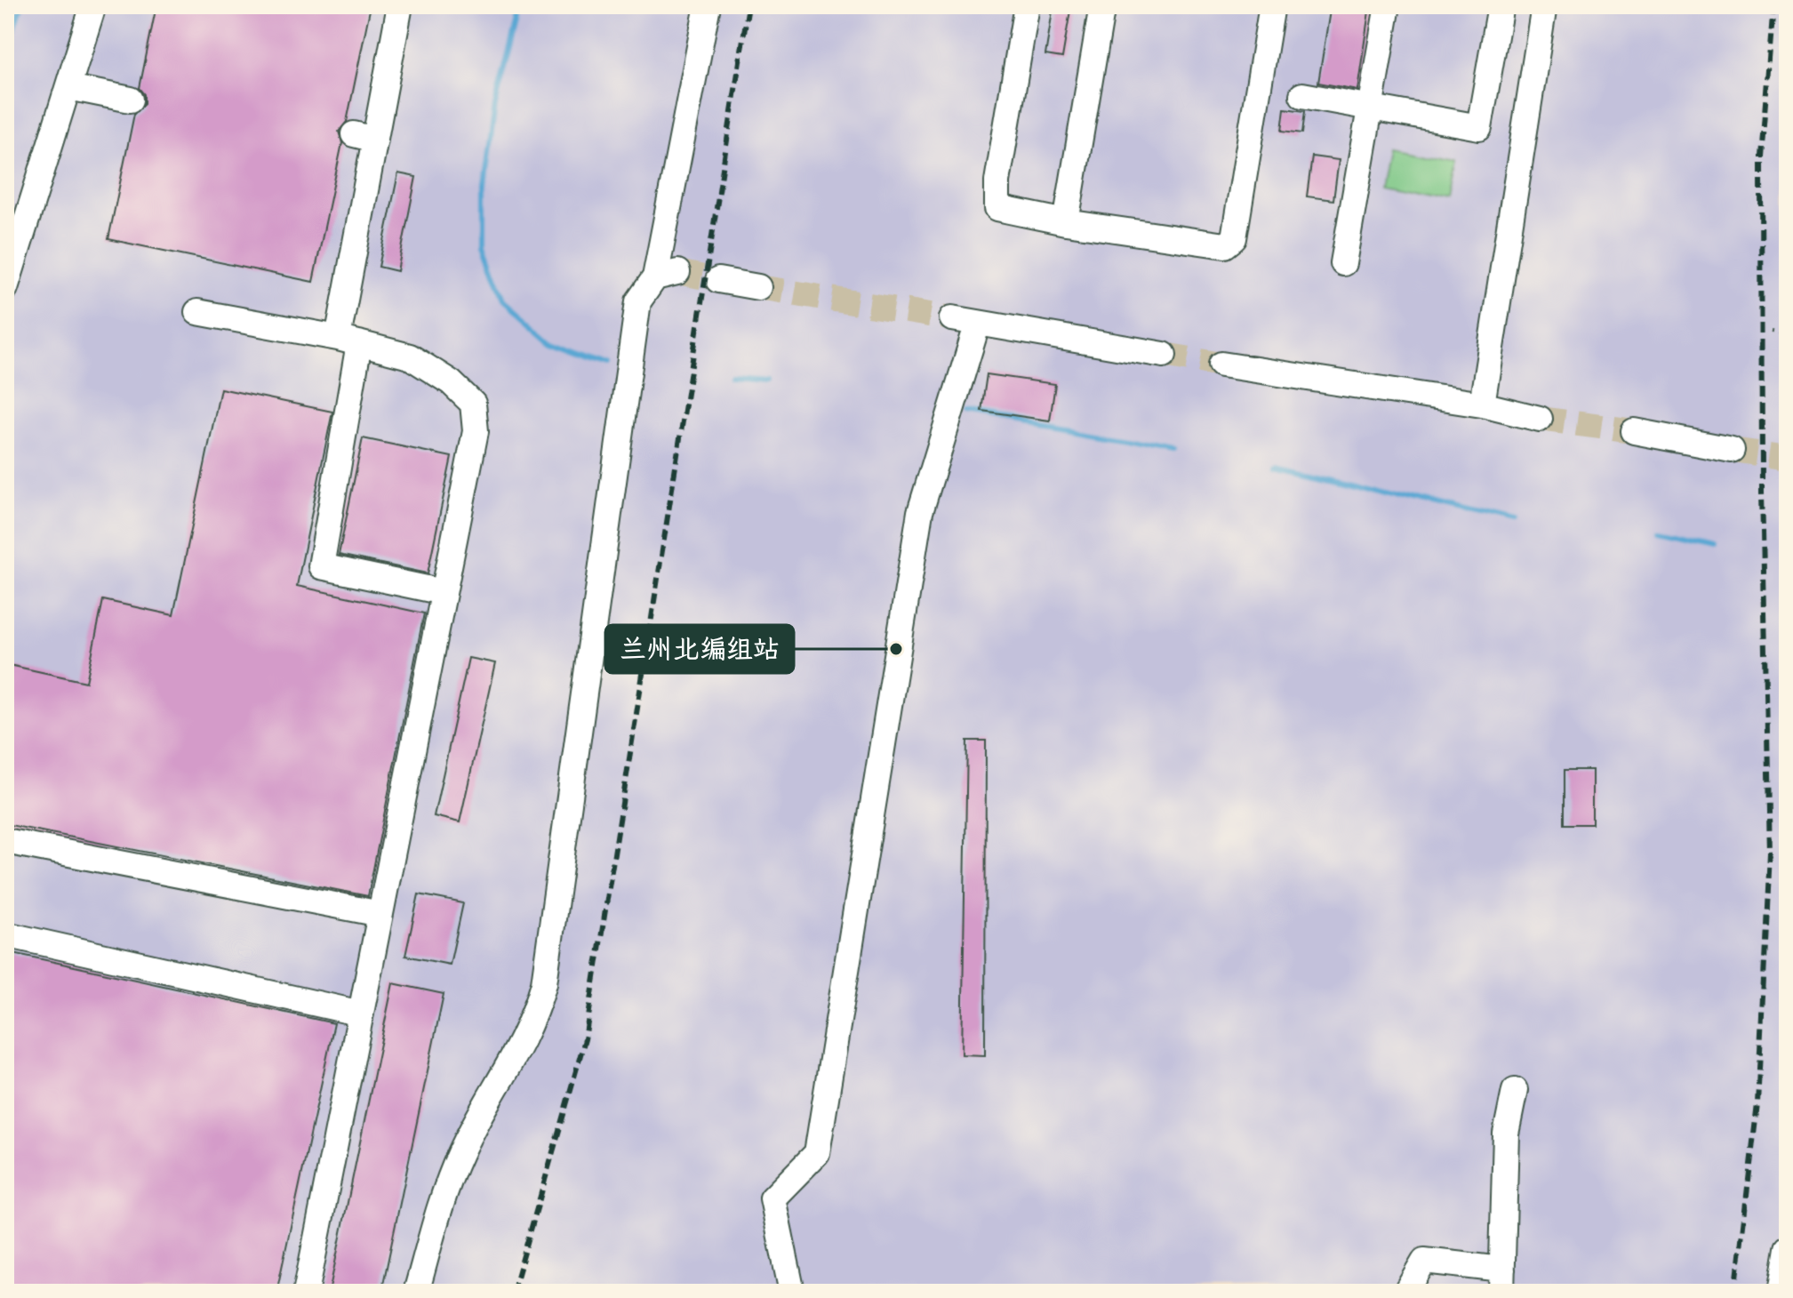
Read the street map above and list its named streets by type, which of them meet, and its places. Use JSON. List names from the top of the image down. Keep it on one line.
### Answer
{"places":["兰州北编组站"]}
